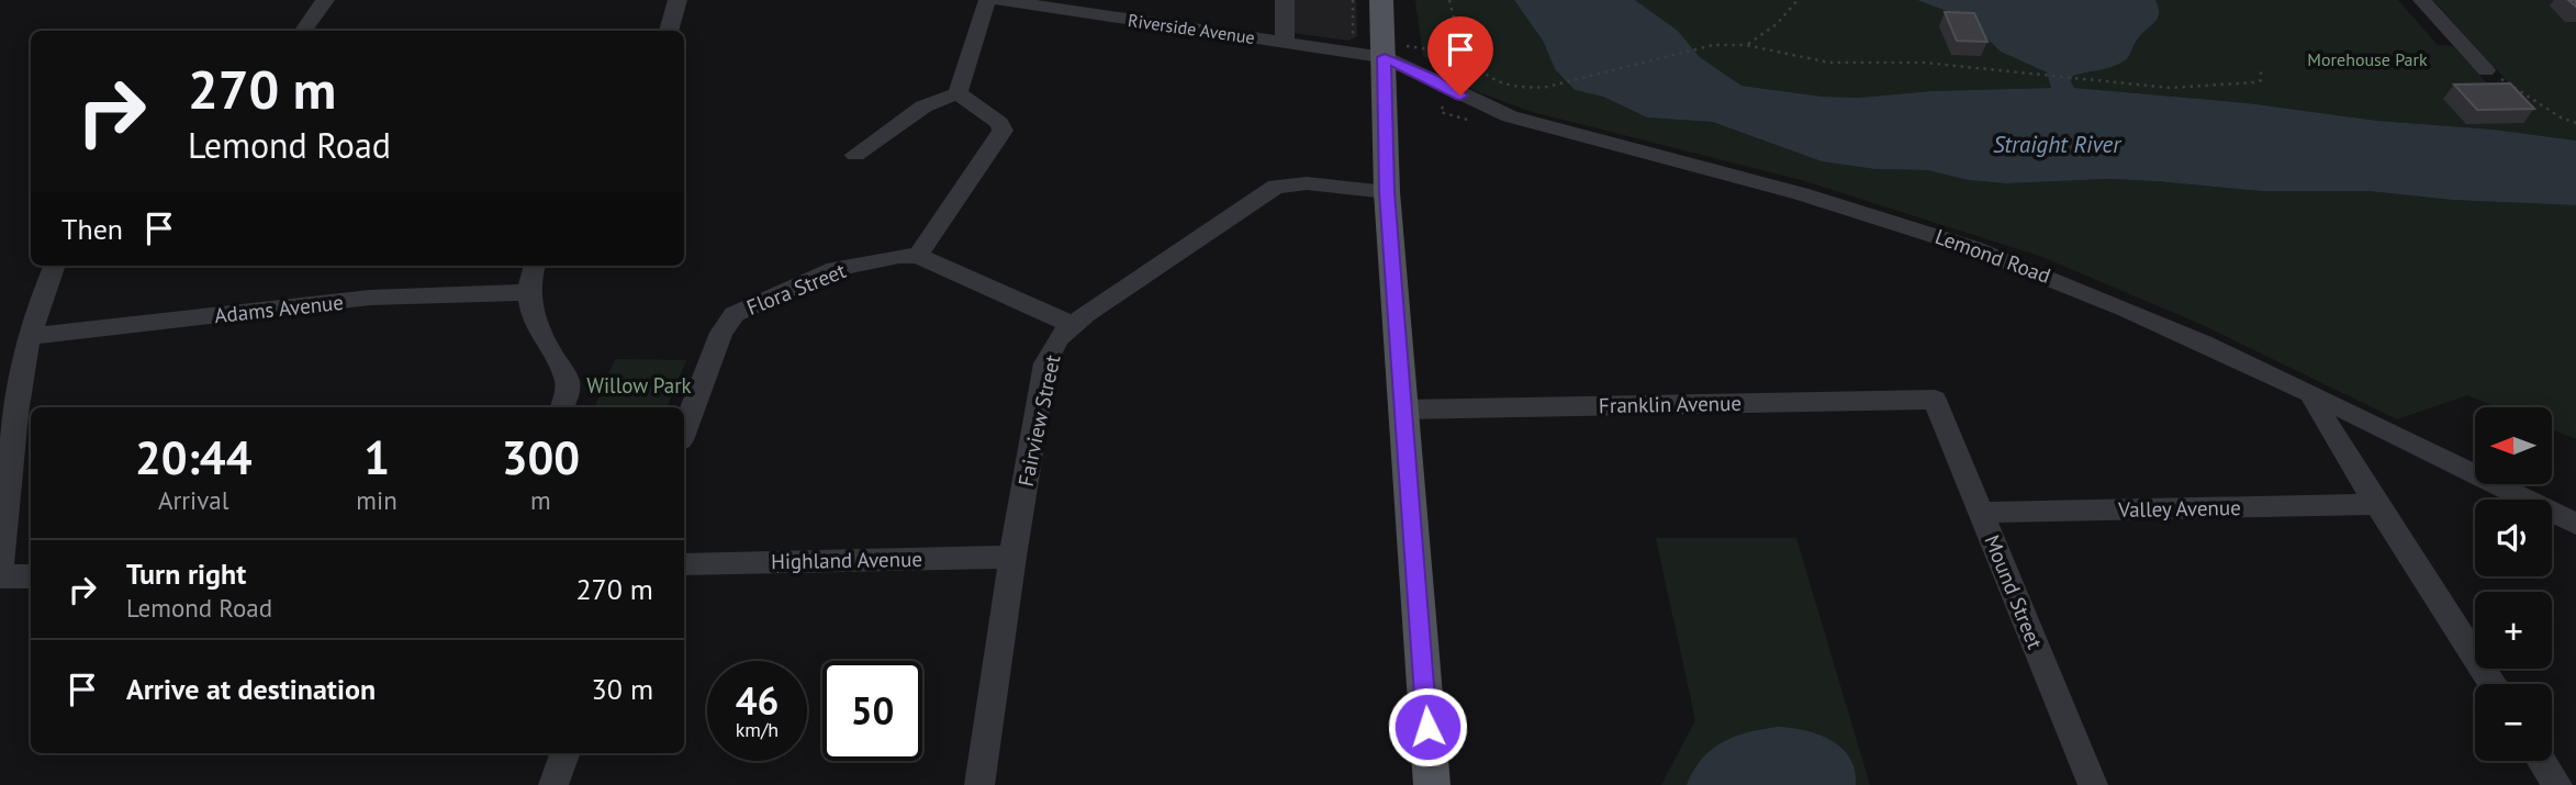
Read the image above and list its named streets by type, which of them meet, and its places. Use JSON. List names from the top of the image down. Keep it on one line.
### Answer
{"streets":{"street":["Riverside Avenue","Lemond Road","Flora Street","Adams Avenue","Franklin Avenue","Fairview Street","Valley Avenue","Highland Avenue","Mound Street"]},"crossings":[["Riverside Avenue","Lemond Road"],["Franklin Avenue","Mound Street"],["Fairview Street","Highland Avenue"],["Valley Avenue","Mound Street"]],"water":["Straight River"],"parks":["Morehouse Park","Willow Park"],"north":"left","page":{"turn":["270 m","Lemond Road"],"then":"Then","map_buttons":["+","−"],"eta":["20:44","Arrival","1","min","300","m"],"list":[{"name":"Turn right","note":"Lemond Road","value":"270 m"},{"name":"Arrive at destination","value":"30 m"}],"speed":"46 km/h","limit":"50"}}
